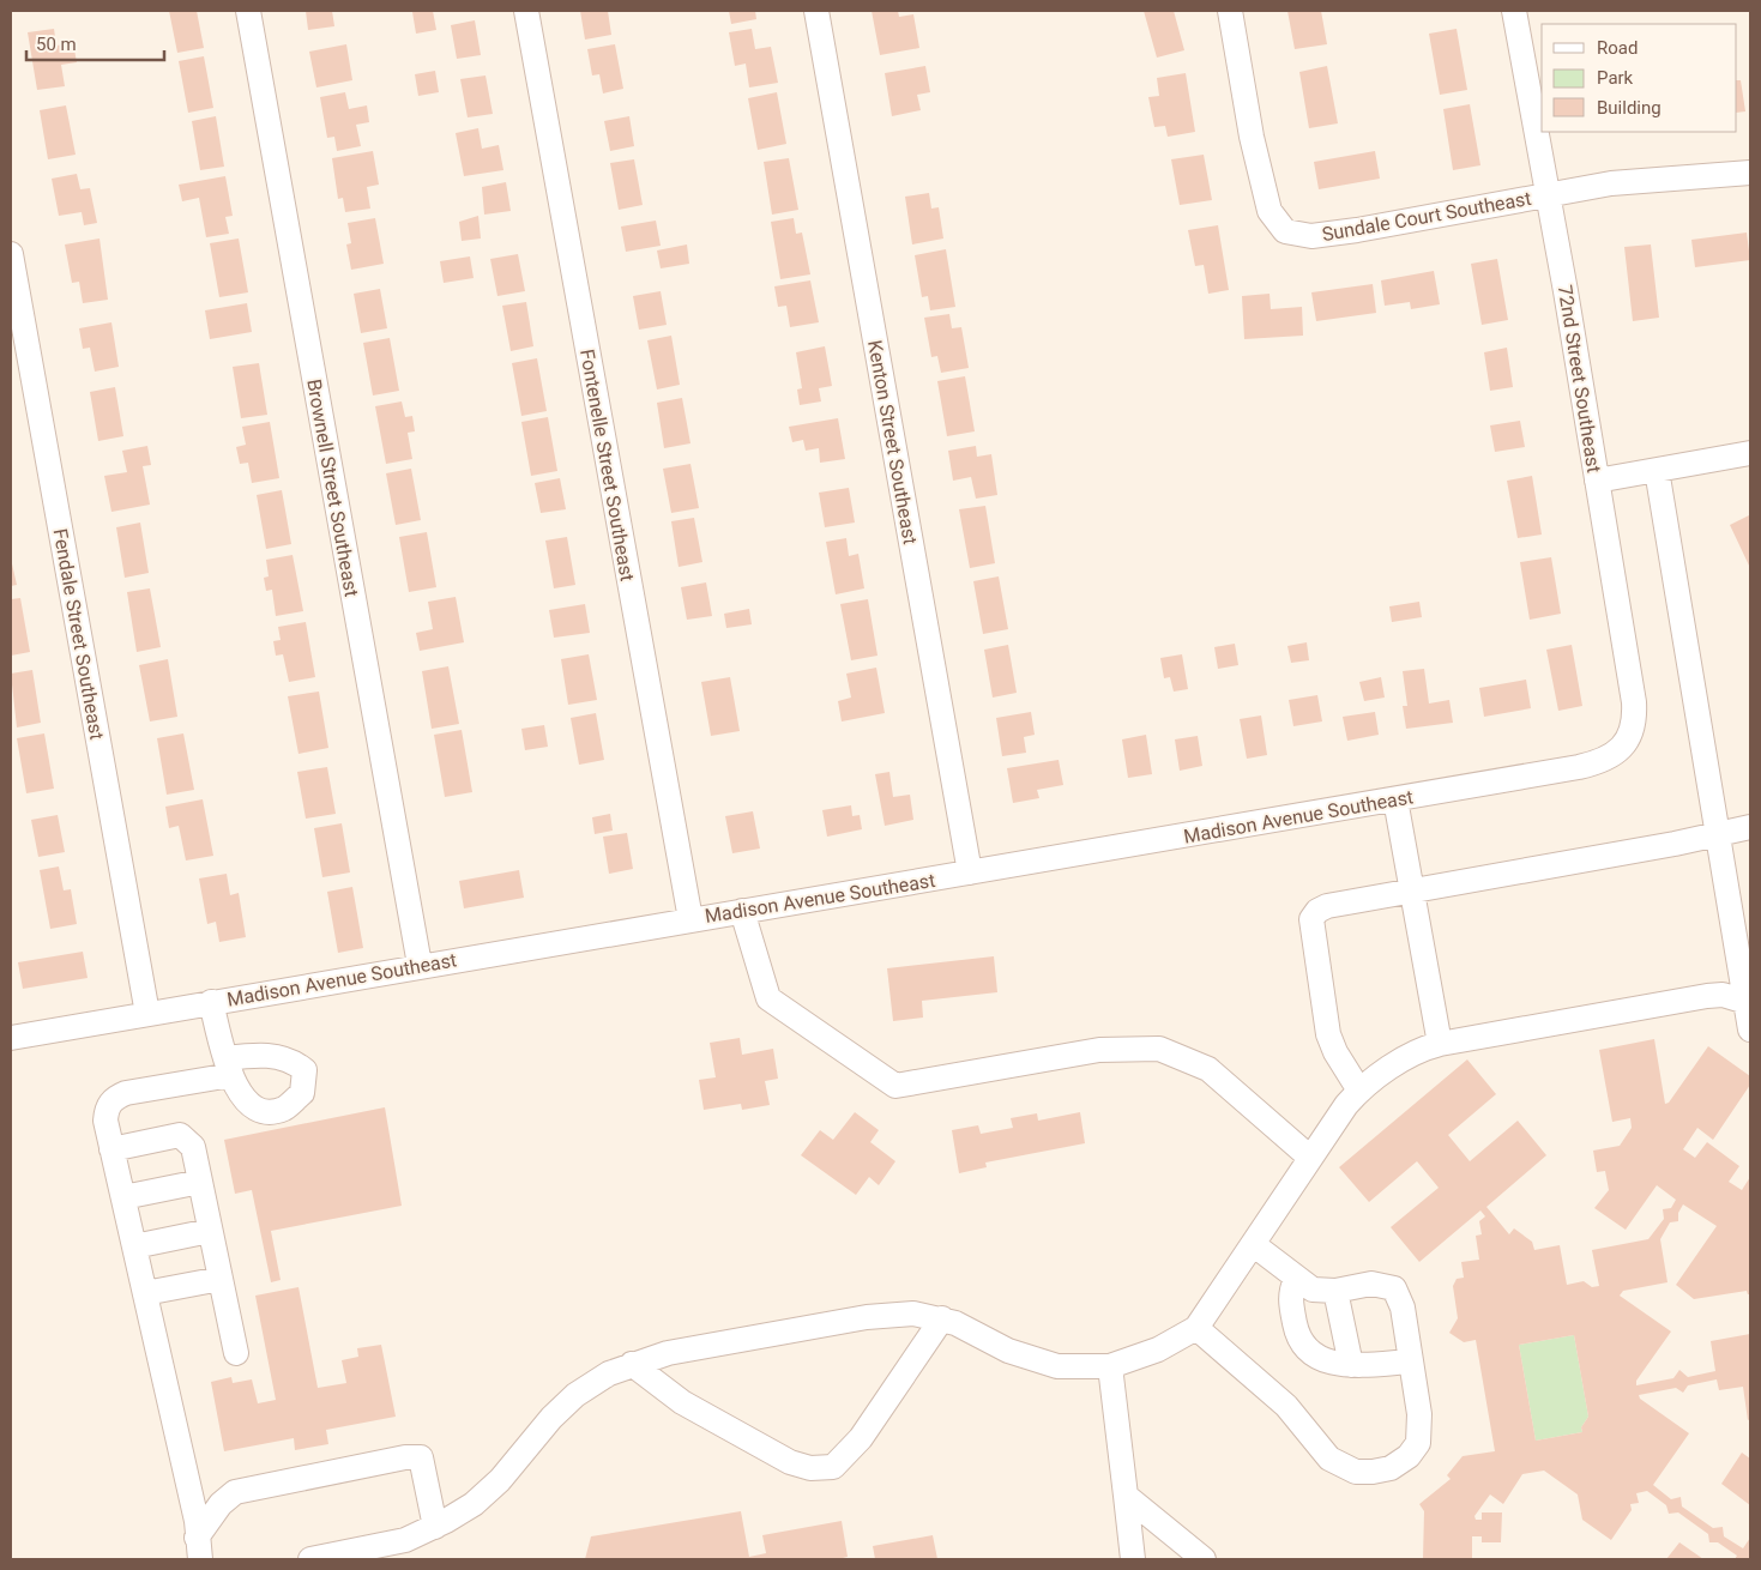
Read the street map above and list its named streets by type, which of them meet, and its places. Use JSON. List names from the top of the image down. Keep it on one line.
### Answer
{"streets":{"street":["Sundale Court Southeast","72nd Street Southeast","Kenton Street Southeast","Fontenelle Street Southeast","Brownell Street Southeast","Fendale Street Southeast","Madison Avenue Southeast"]},"crossings":[["Sundale Court Southeast","72nd Street Southeast"],["72nd Street Southeast","Madison Avenue Southeast"],["Kenton Street Southeast","Madison Avenue Southeast"],["Fontenelle Street Southeast","Madison Avenue Southeast"],["Brownell Street Southeast","Madison Avenue Southeast"],["Fendale Street Southeast","Madison Avenue Southeast"]],"legend":["Road","Park","Building"],"scale_bar":"50 m"}
